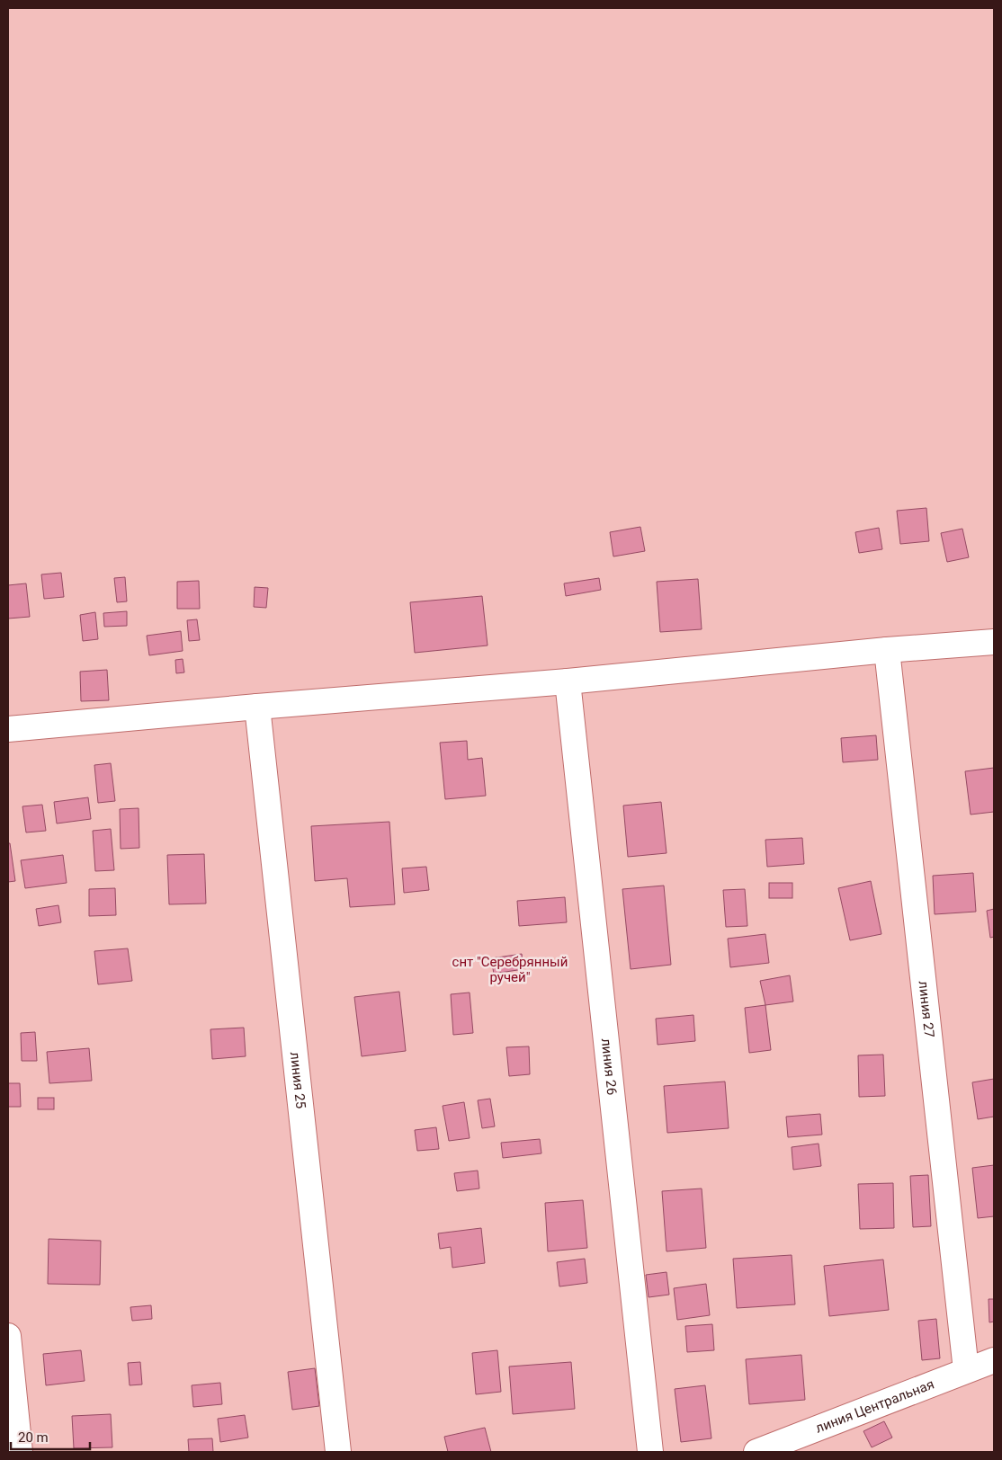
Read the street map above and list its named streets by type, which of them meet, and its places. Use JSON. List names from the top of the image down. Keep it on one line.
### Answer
{"streets":{"street":["линия 27","линия 26","линия 25","линия Центральная"]},"crossings":[["линия 27","линия Центральная"]],"parks":["снт \"Серебрянный ручей\""],"scale_bar":"20 m"}
